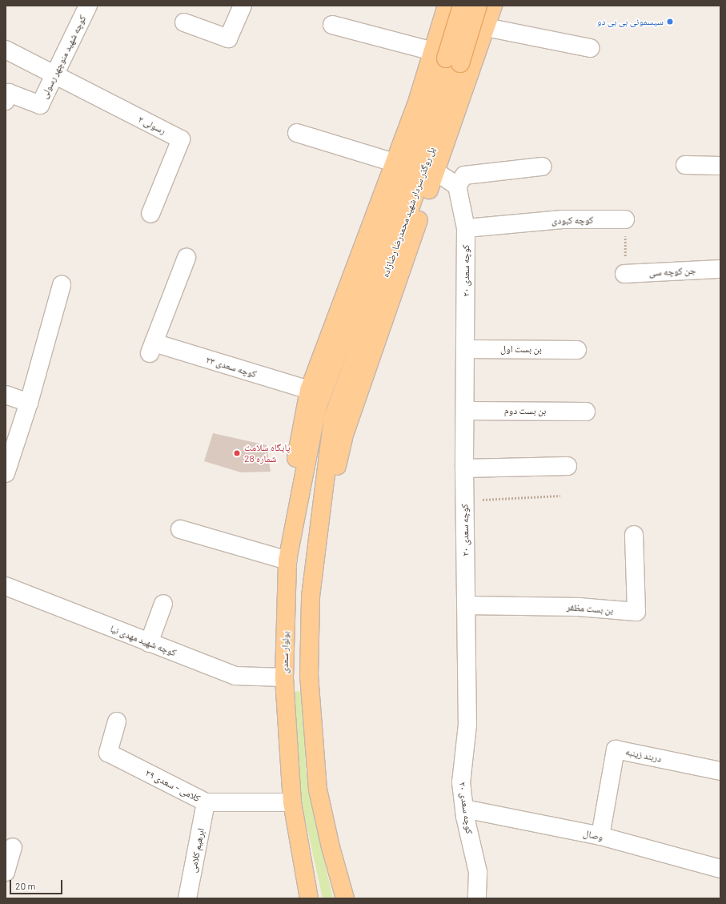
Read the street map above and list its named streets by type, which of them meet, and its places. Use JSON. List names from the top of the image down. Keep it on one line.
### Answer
{"streets":{"main road":["پل روگذر سردار شهید محمدرضا رضازاده","بولوار سعدی"],"street":["کوچه شهید منوچهر رسولی","رسولی ۲","کوچه کبودی","کوچه سعدی ۲۰","جن کوچه سی","بن بست اول","کوچه سعدی ۲۳","بن بست دوم","بن بست مظفر","کوچه شهید مهدی نیا","دربند زینبه","کلامی - سعدی ۲۹","وصال","ابرهیم کلامی"]},"crossings":[["کوچه شهید منوچهر رسولی","رسولی ۲"],["پل روگذر سردار شهید محمدرضا رضازاده","بولوار سعدی"],["کوچه کبودی","کوچه سعدی ۲۰"],["کوچه سعدی ۲۰","بن بست اول"],["کوچه سعدی ۲۰","بن بست دوم"],["کوچه سعدی ۲۰","بن بست مظفر"],["کوچه سعدی ۲۰","وصال"],["کوچه شهید مهدی نیا","بولوار سعدی"],["بولوار سعدی","کلامی - سعدی ۲۹"],["دربند زینبه","وصال"],["کلامی - سعدی ۲۹","ابرهیم کلامی"]],"places":["سیسمونی بی بی دو","پایگاه سلامت شماره 28"],"scale_bar":"20 m"}
